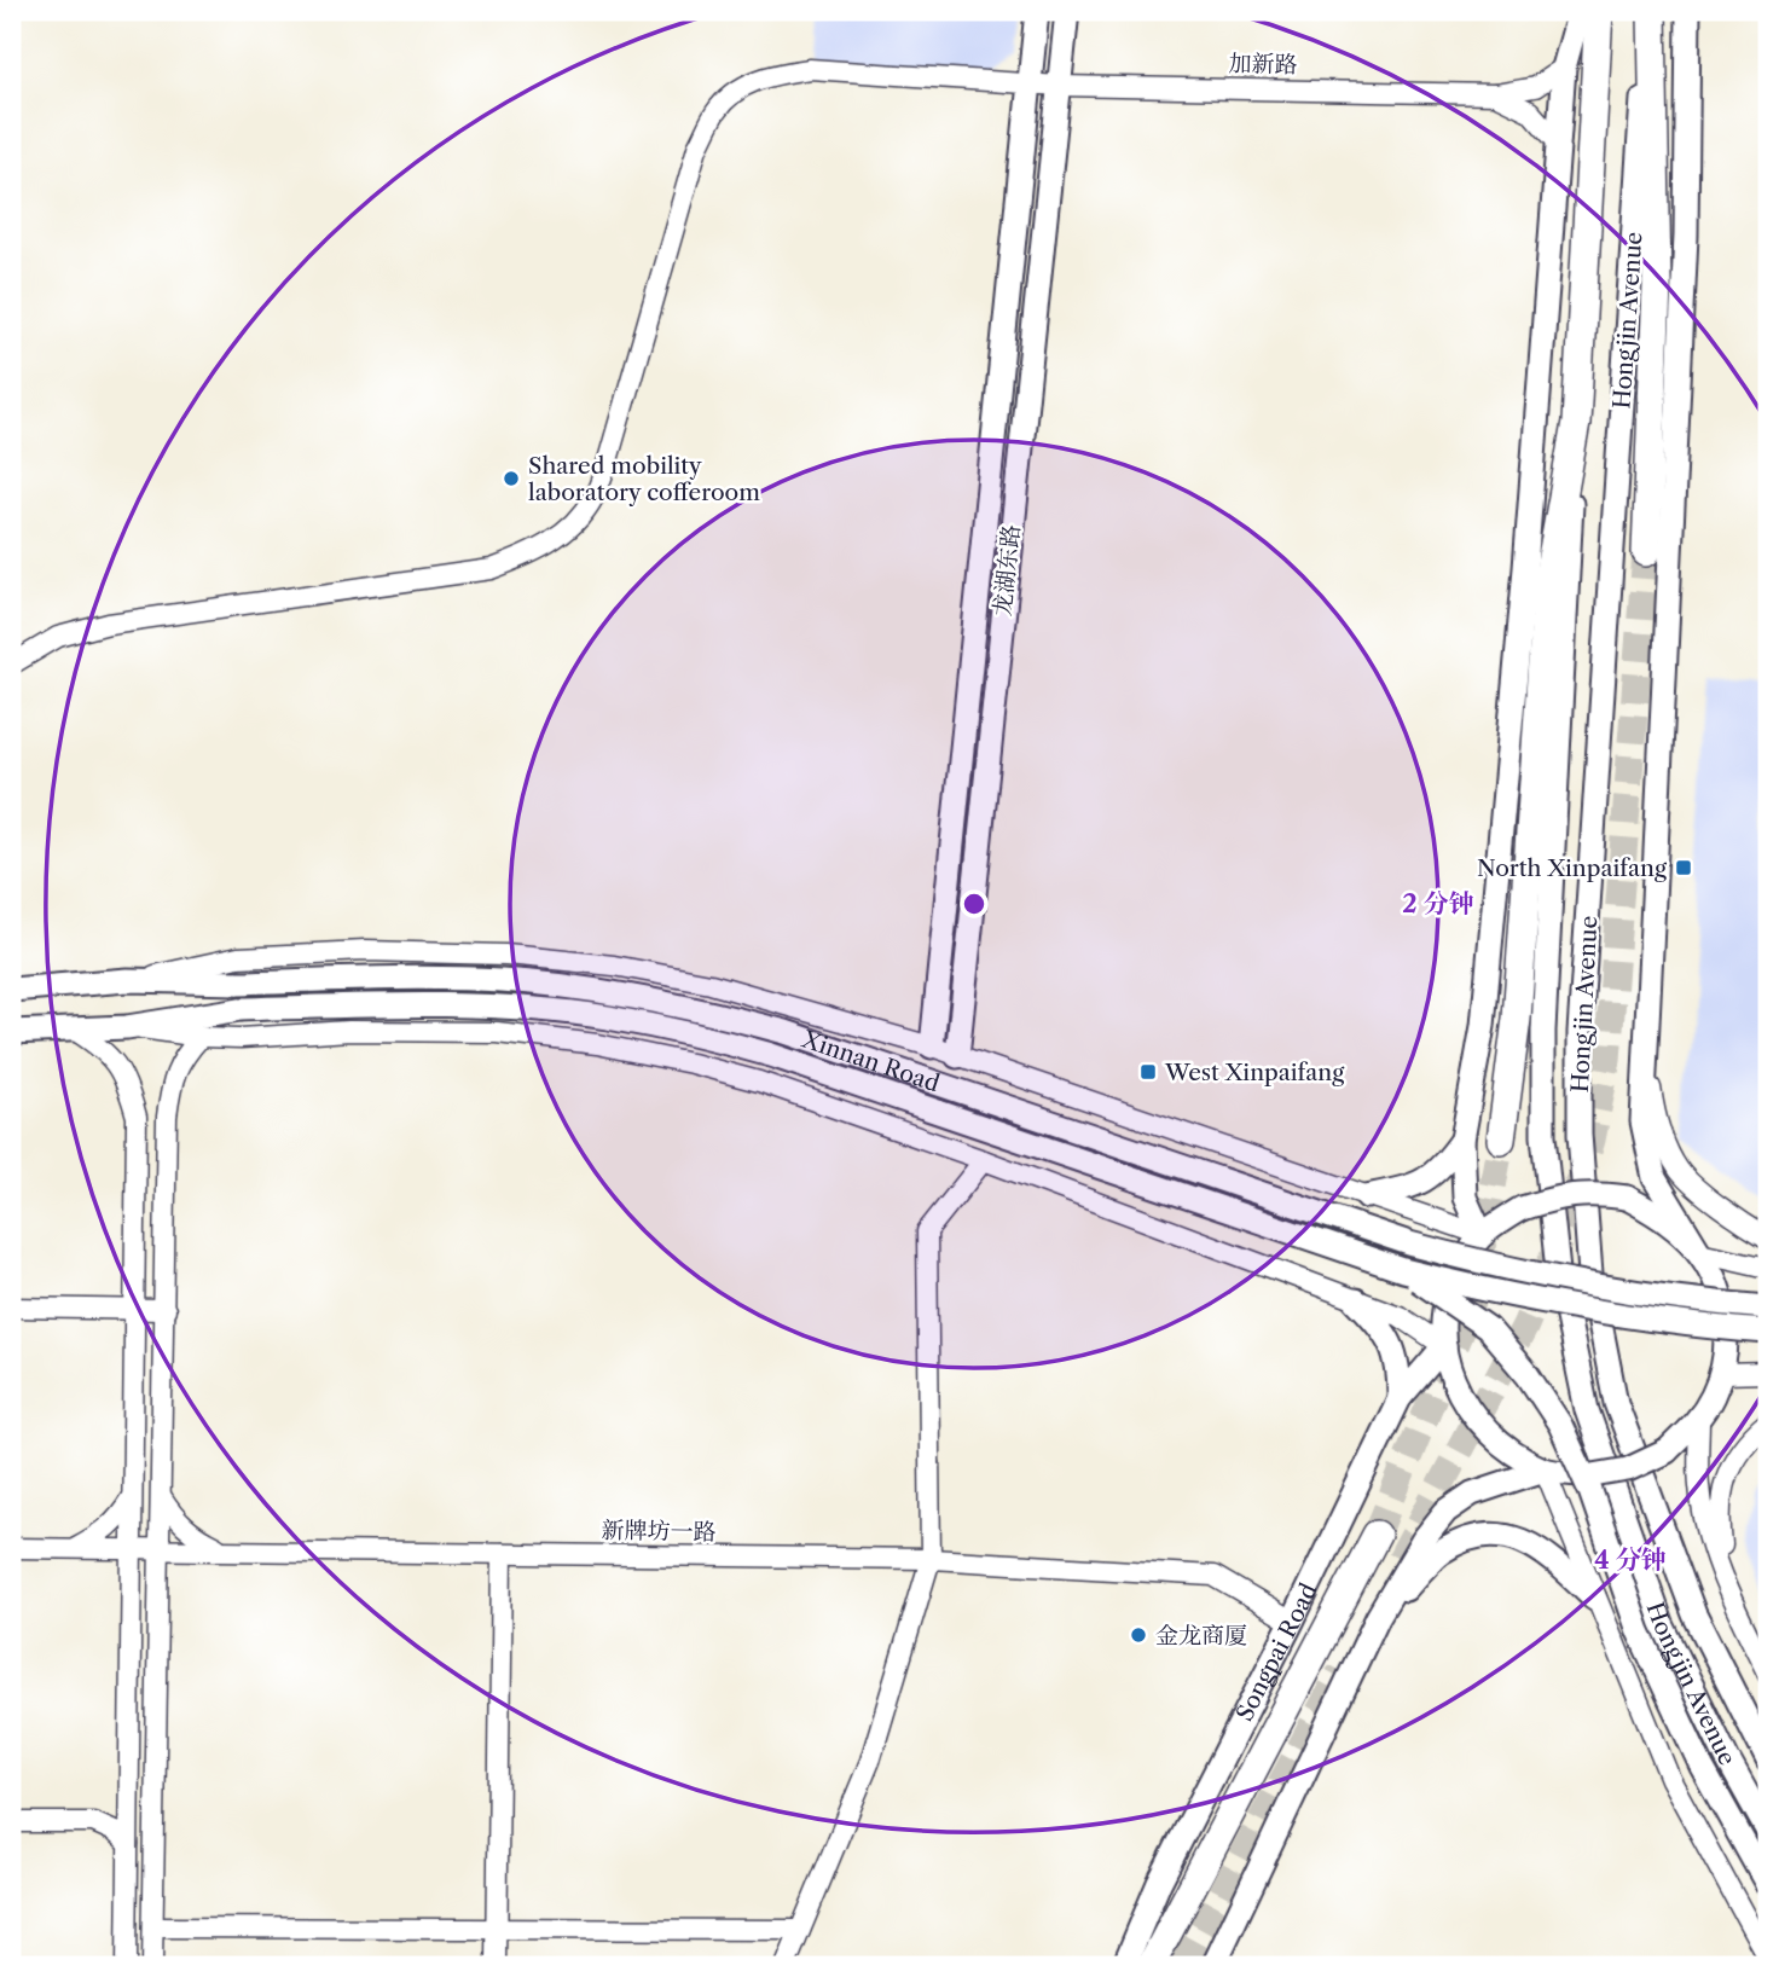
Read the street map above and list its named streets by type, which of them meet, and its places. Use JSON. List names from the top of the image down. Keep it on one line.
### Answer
{"streets":{"highway":["Hongjin Avenue","Songpai Road"],"main road":["龙湖东路","Xinnan Road"],"street":["加新路","新牌坊一路"]},"crossings":[["加新路","龙湖东路"],["龙湖东路","Xinnan Road"],["Xinnan Road","Songpai Road"],["新牌坊一路","Songpai Road"]],"places":{"other":["Shared mobility laboratory cofferoom","金龙商厦"],"transit":["North Xinpaifang","West Xinpaifang"]},"rings":["2 分钟","4 分钟"]}
